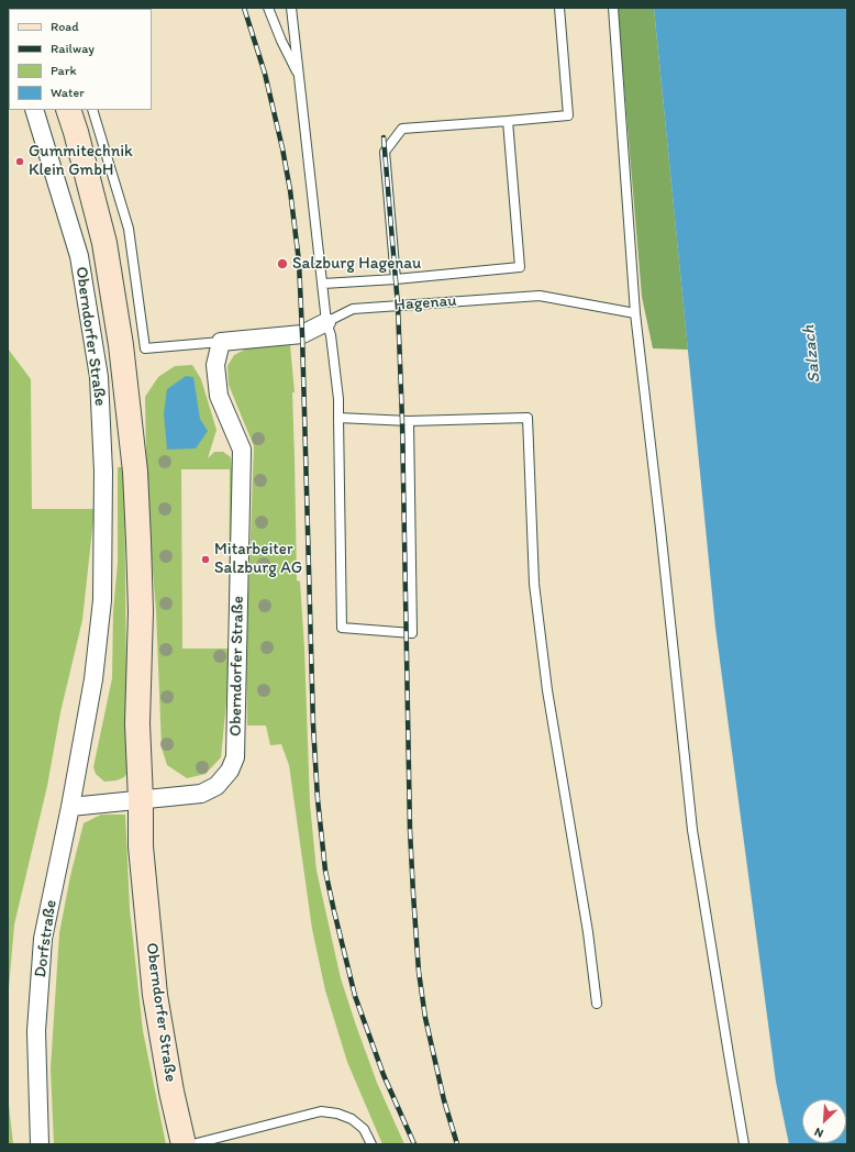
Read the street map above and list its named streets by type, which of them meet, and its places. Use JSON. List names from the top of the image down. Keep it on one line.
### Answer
{"streets":{"main road":["Oberndorfer Straße"],"street":["Hagenau","Dorfstraße"]},"crossings":[["Hagenau","Oberndorfer Straße"],["Oberndorfer Straße","Dorfstraße"]],"water":["Salzach"],"places":["Gummitechnik Klein GmbH","Salzburg Hagenau","Mitarbeiter Salzburg AG"],"legend":["Road","Railway","Park","Water"],"north":"bottom left"}
